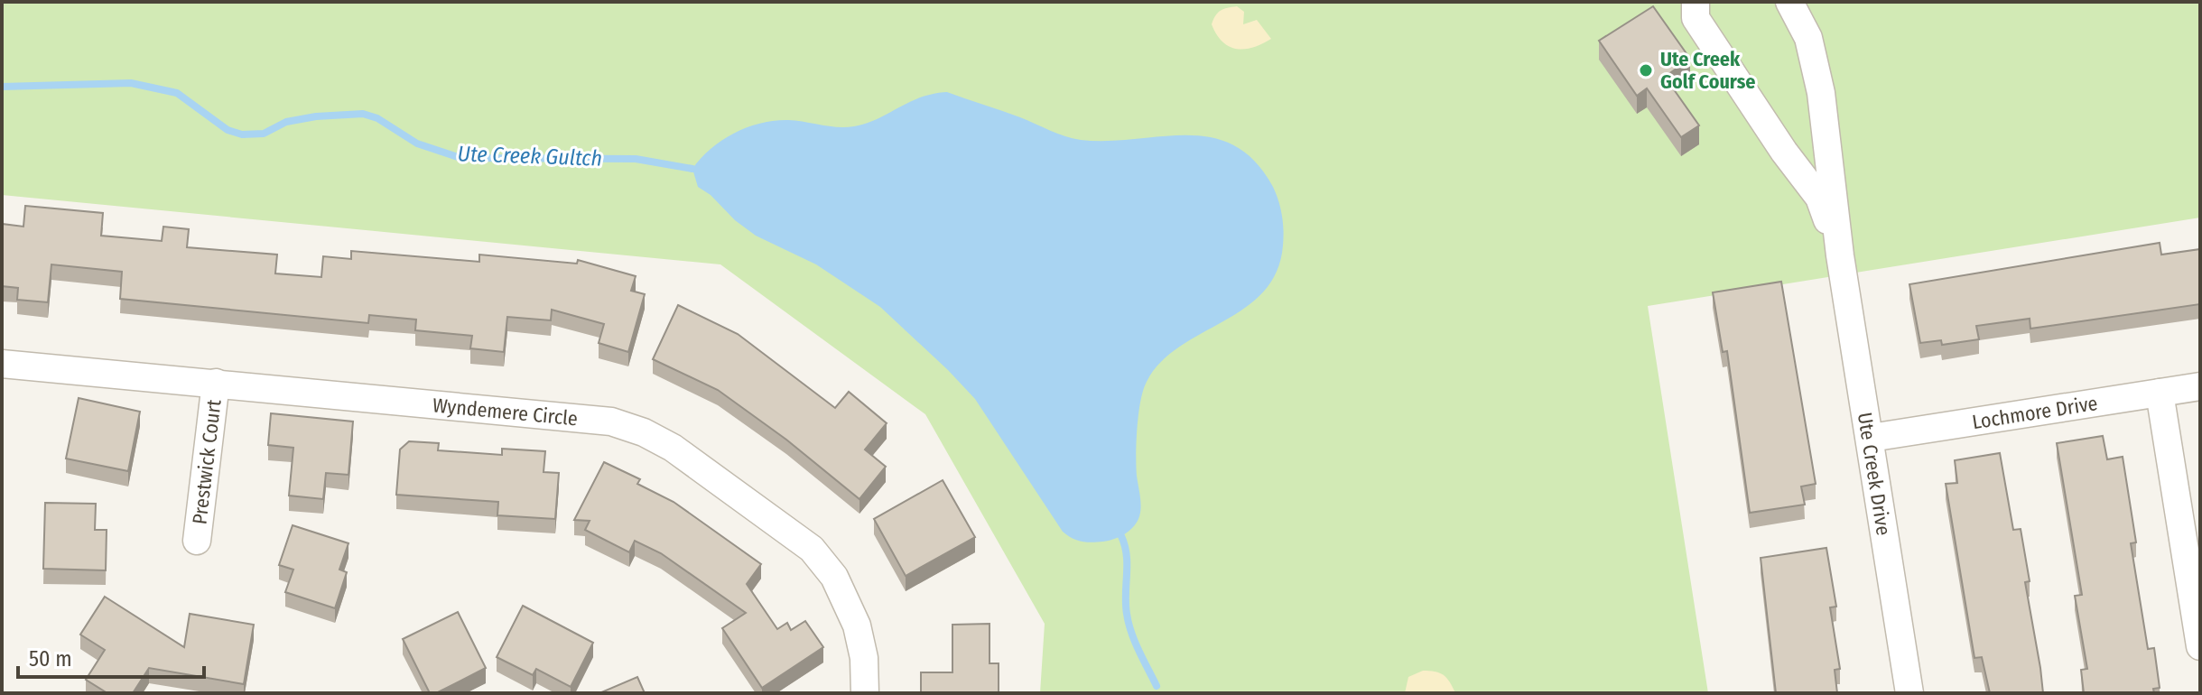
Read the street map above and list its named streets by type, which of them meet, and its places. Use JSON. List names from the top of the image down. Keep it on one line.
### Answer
{"streets":{"street":["Wyndemere Circle","Lochmore Drive","Prestwick Court","Ute Creek Drive"]},"crossings":[["Wyndemere Circle","Prestwick Court"],["Lochmore Drive","Ute Creek Drive"]],"water":["Ute Creek Gultch"],"places":["Ute Creek Golf Course"],"scale_bar":"50 m"}
